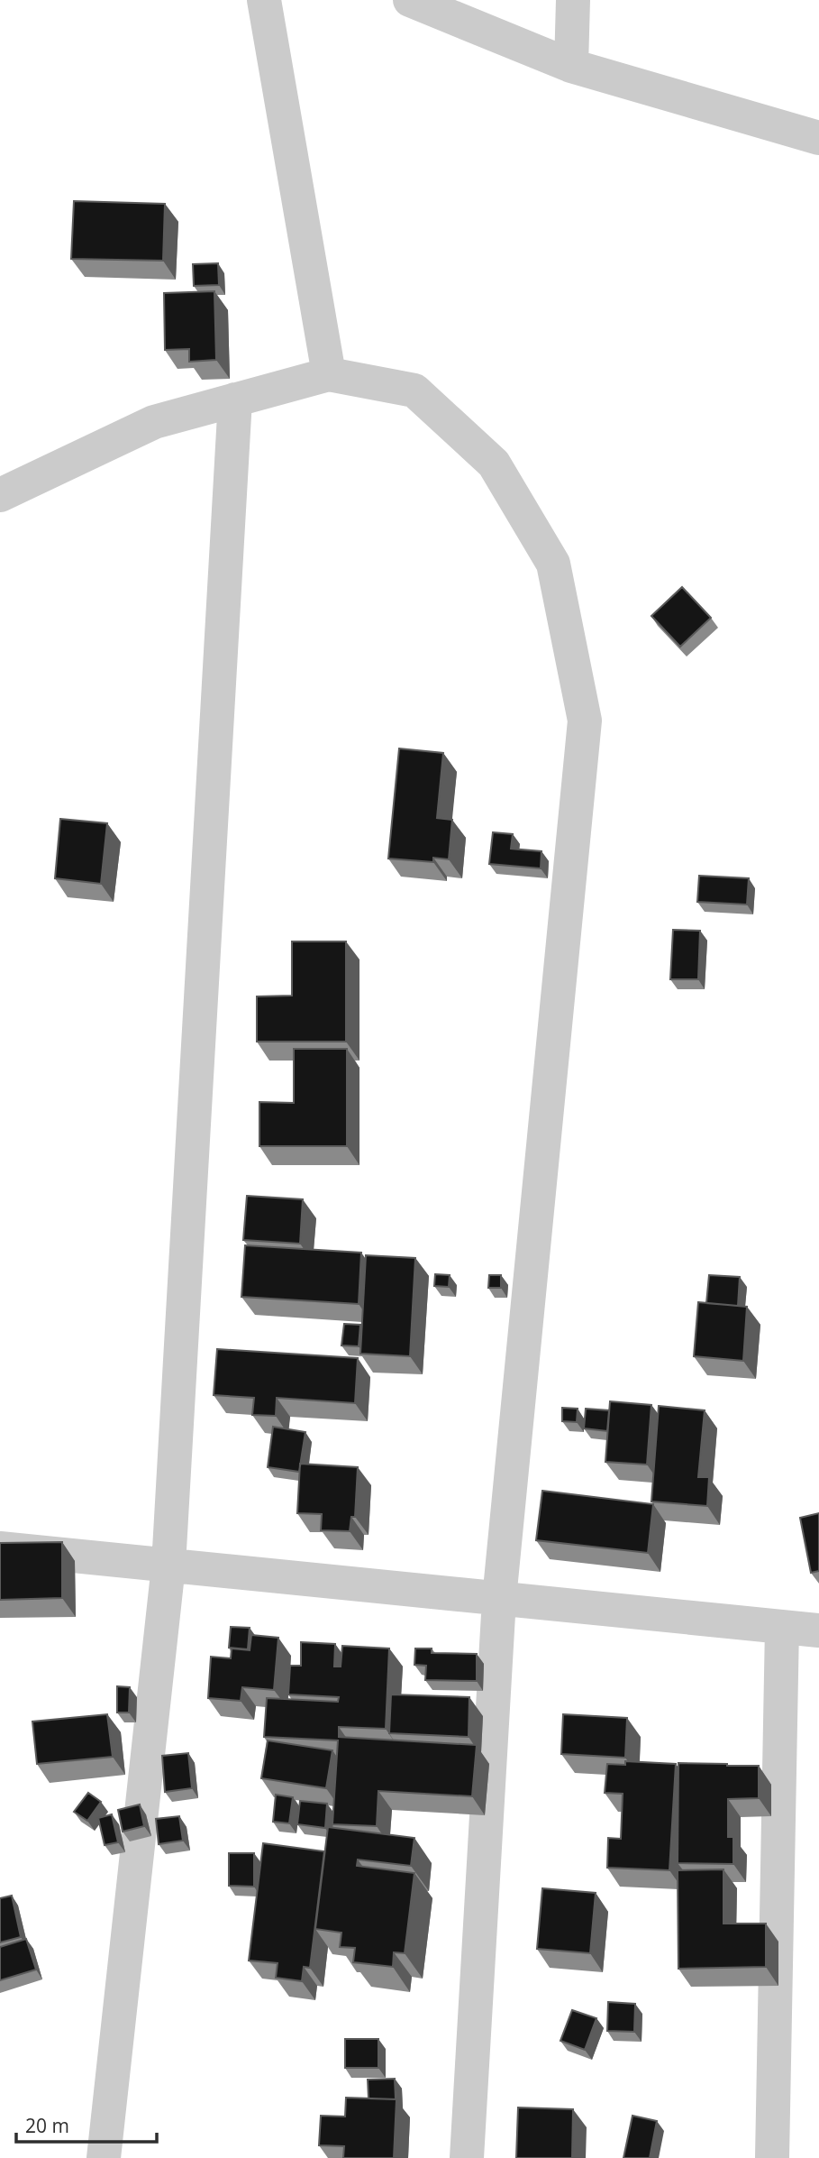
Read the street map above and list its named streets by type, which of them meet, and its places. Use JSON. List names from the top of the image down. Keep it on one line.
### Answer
{"scale_bar":"20 m"}
